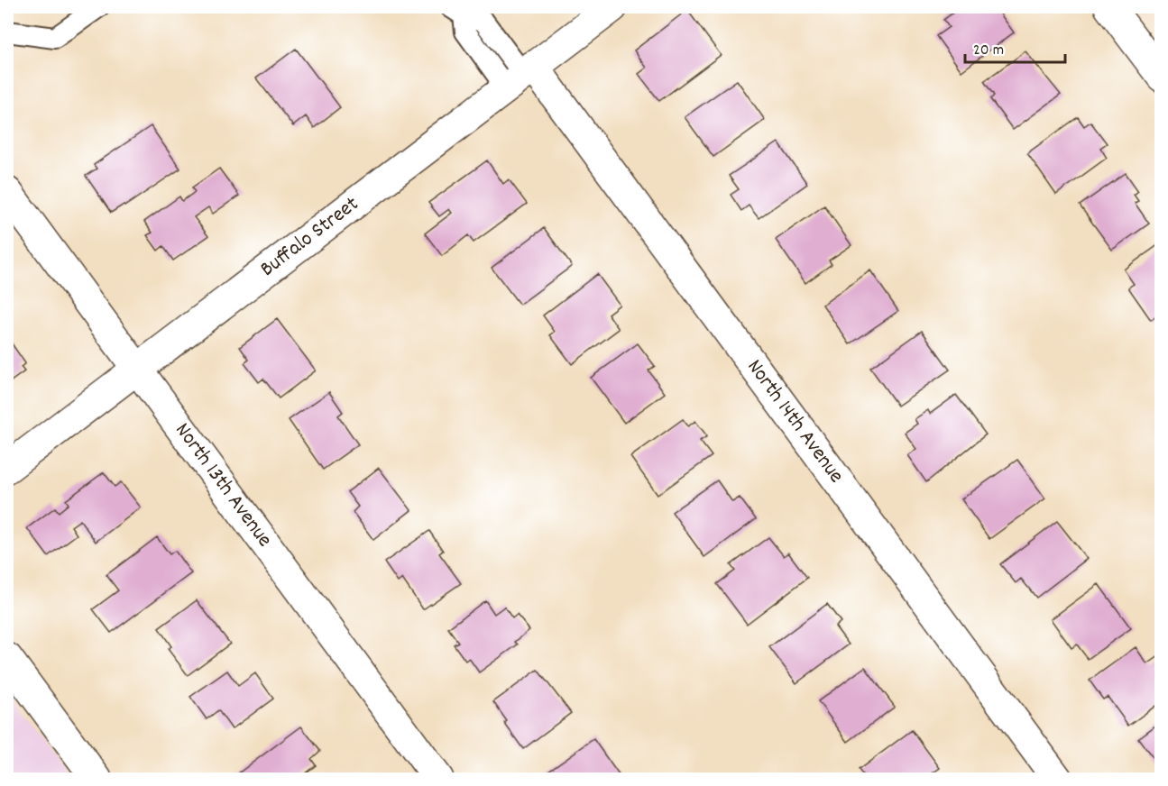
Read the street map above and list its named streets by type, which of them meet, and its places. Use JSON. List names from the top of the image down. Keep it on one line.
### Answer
{"streets":{"street":["Buffalo Street","North 14th Avenue","North 13th Avenue"]},"crossings":[["Buffalo Street","North 14th Avenue"],["Buffalo Street","North 13th Avenue"]],"scale_bar":"20 m"}
